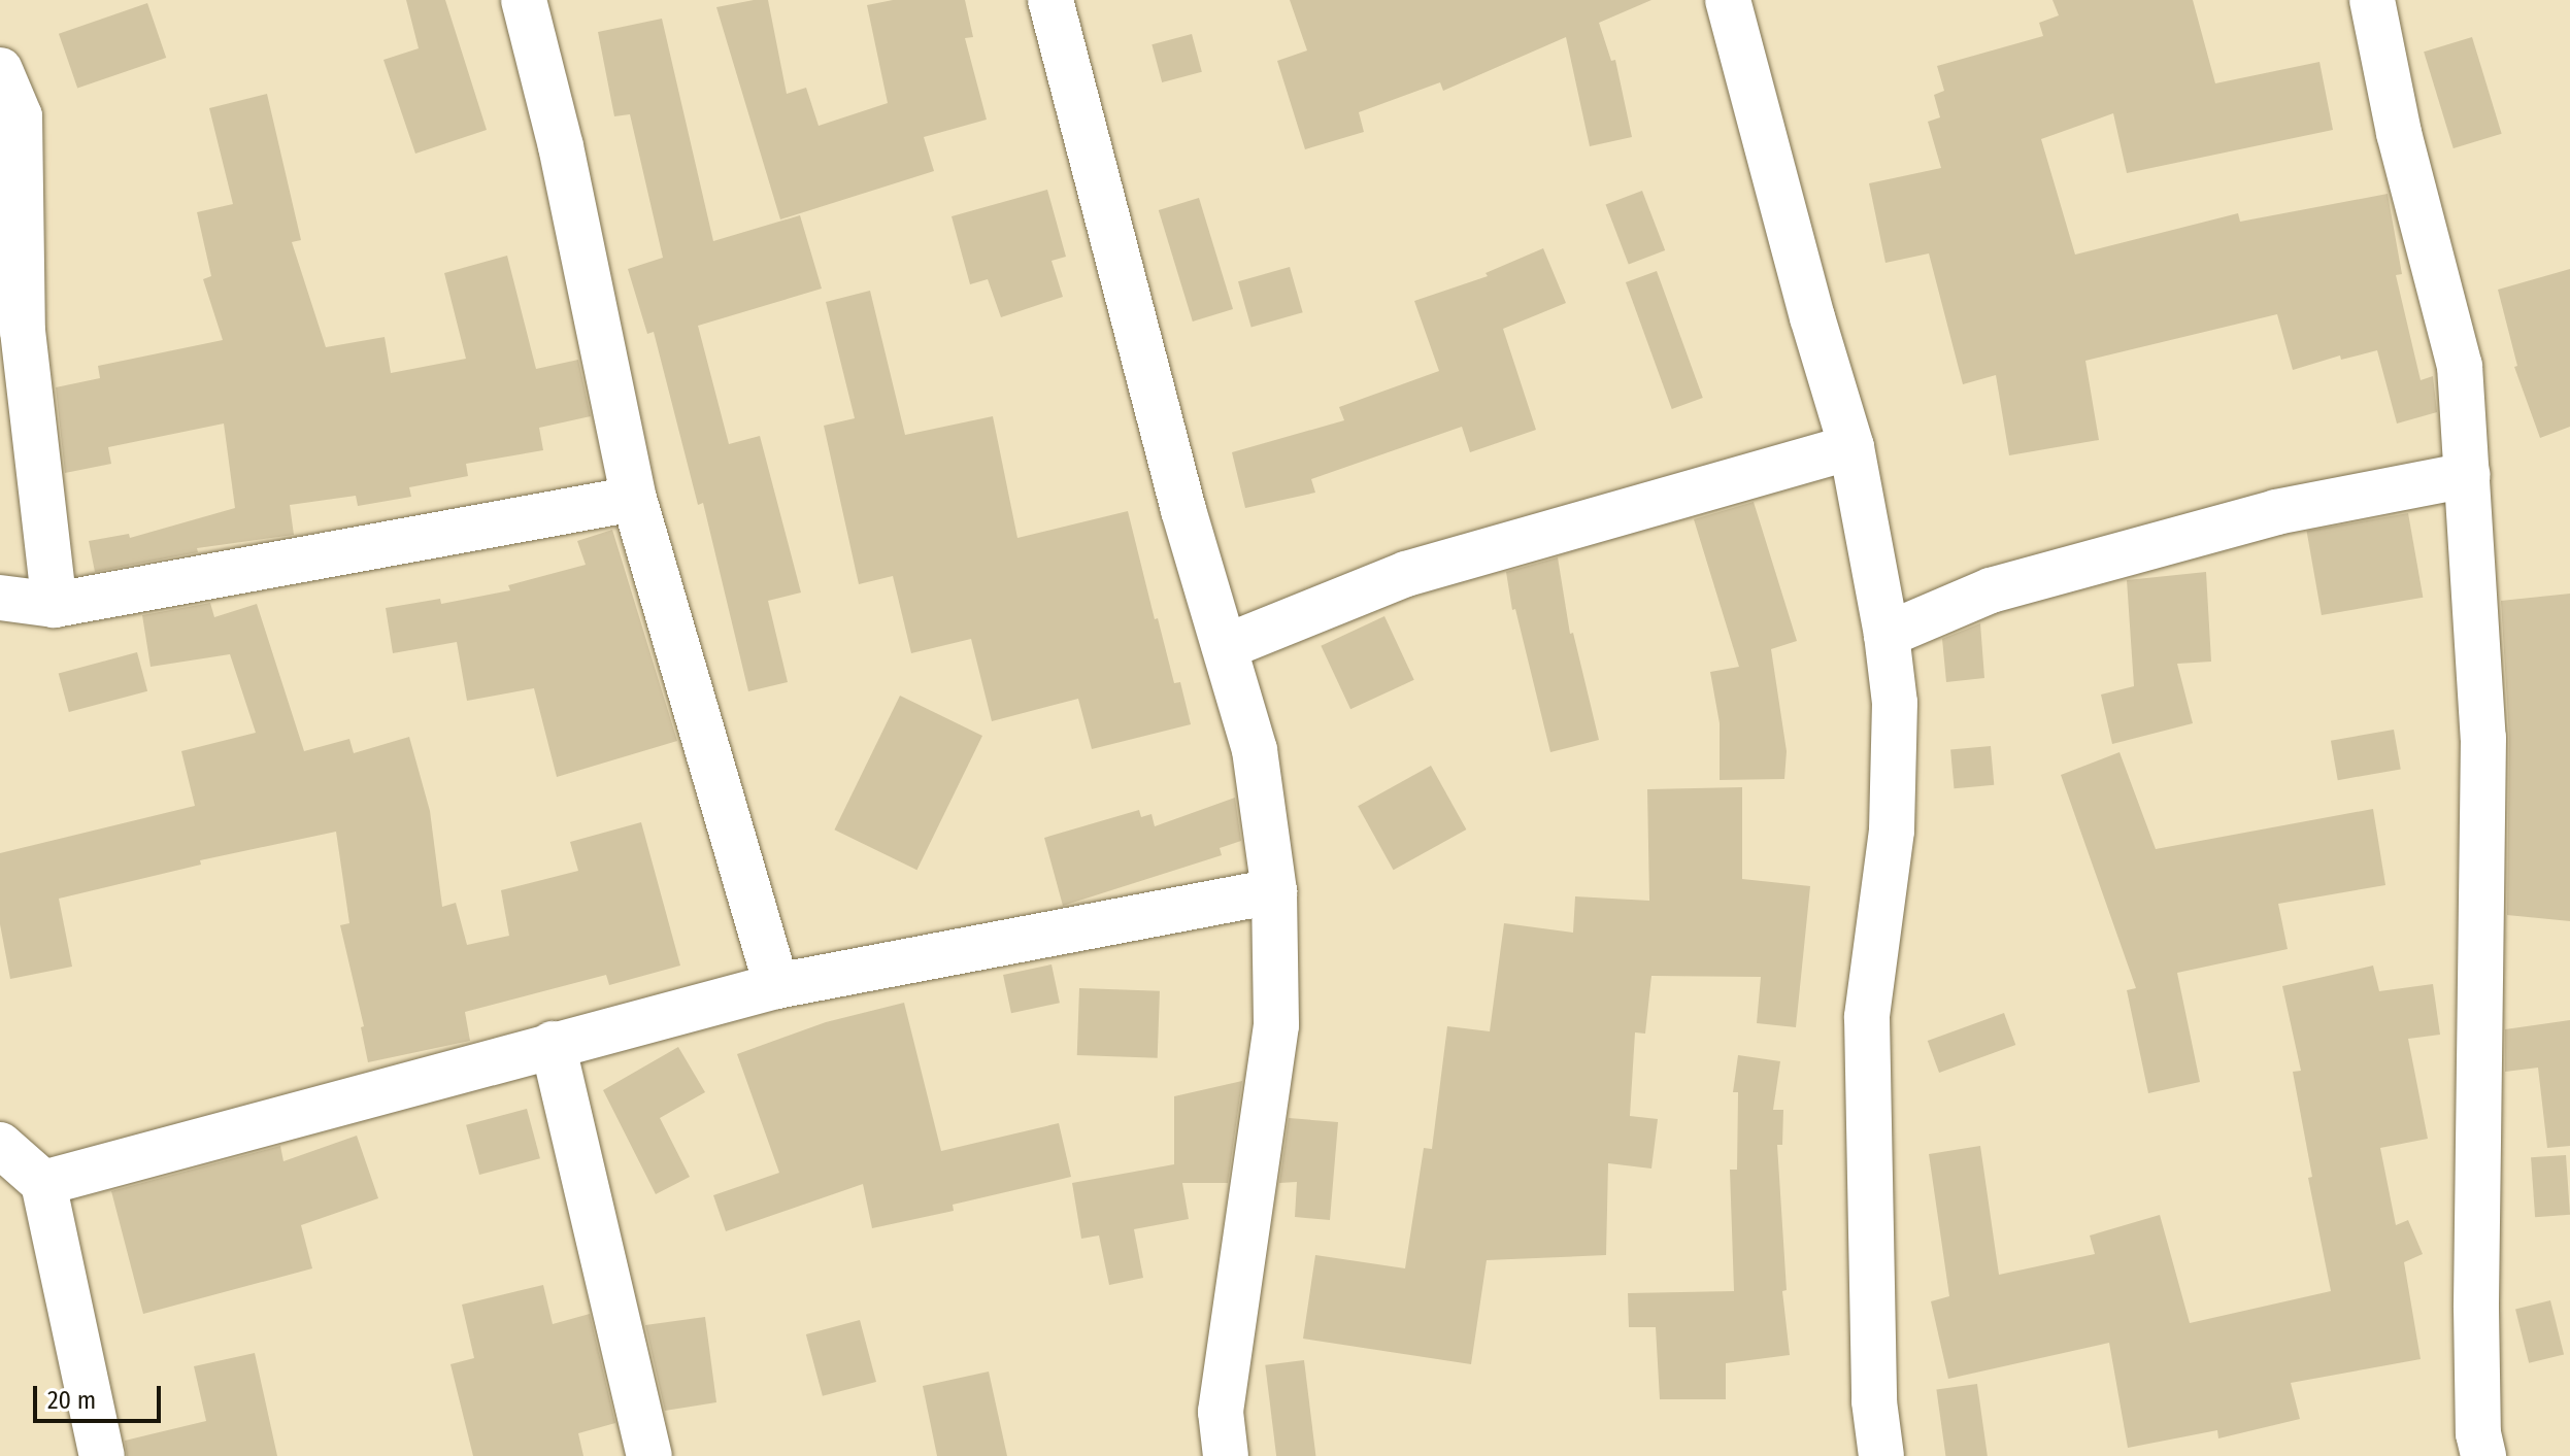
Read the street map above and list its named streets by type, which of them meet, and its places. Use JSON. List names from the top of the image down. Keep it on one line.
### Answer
{"scale_bar":"20 m"}
